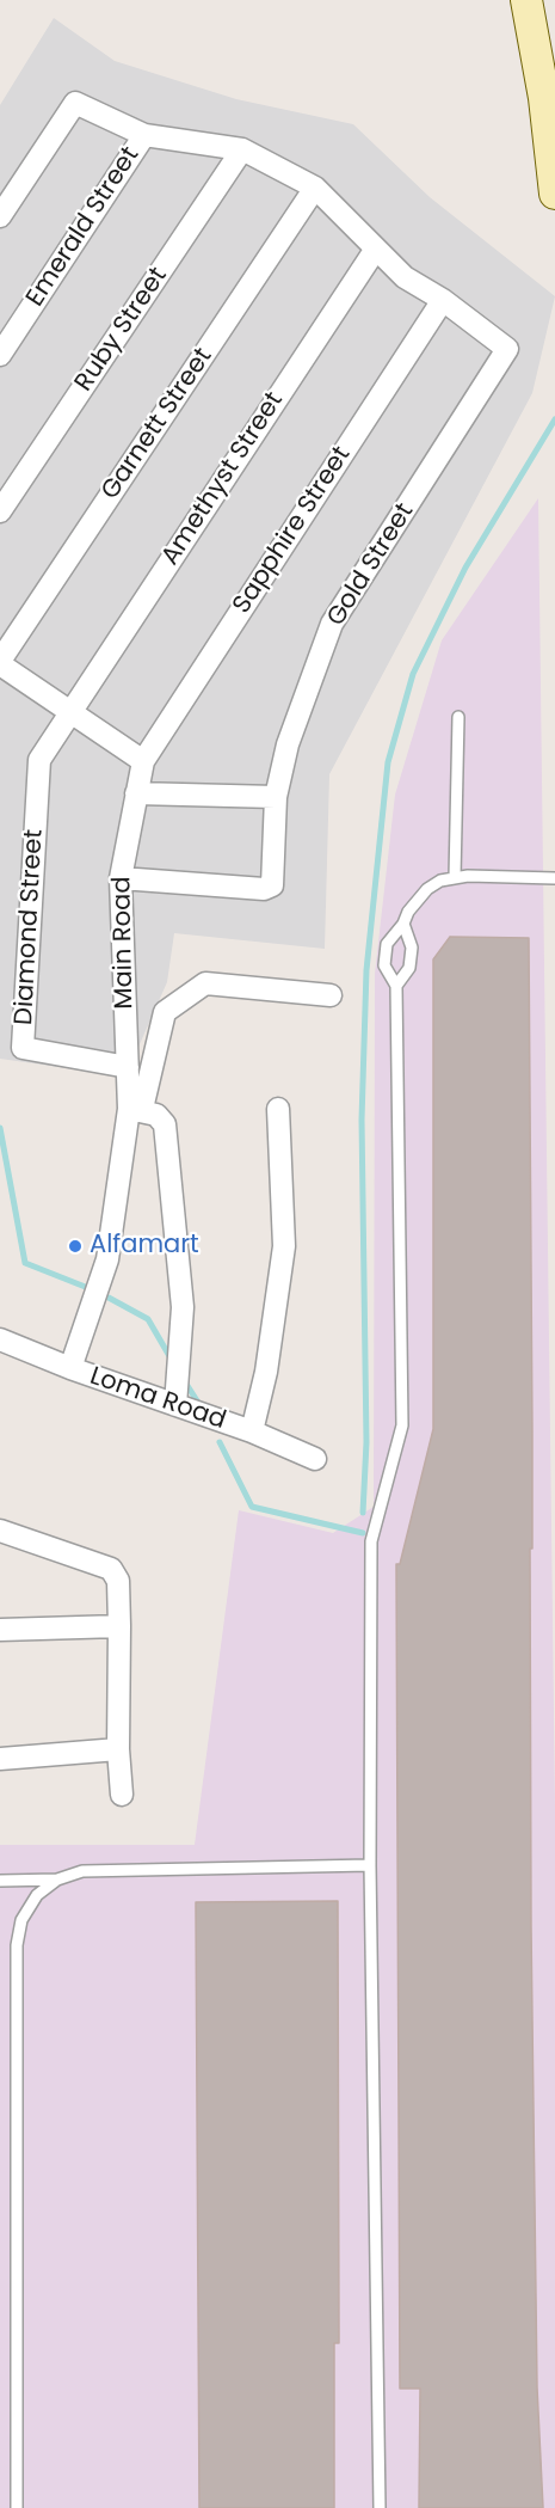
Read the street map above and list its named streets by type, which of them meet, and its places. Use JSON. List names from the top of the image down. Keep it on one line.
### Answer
{"streets":{"street":["Emerald Street","Ruby Street","Garnett Street","Amethyst Street","Sapphire Street","Gold Street","Diamond Street","Main Road","Loma Road"]},"crossings":[["Amethyst Street","Diamond Street"],["Sapphire Street","Gold Street"],["Sapphire Street","Main Road"],["Gold Street","Main Road"],["Diamond Street","Main Road"]],"places":["Alfamart"]}
